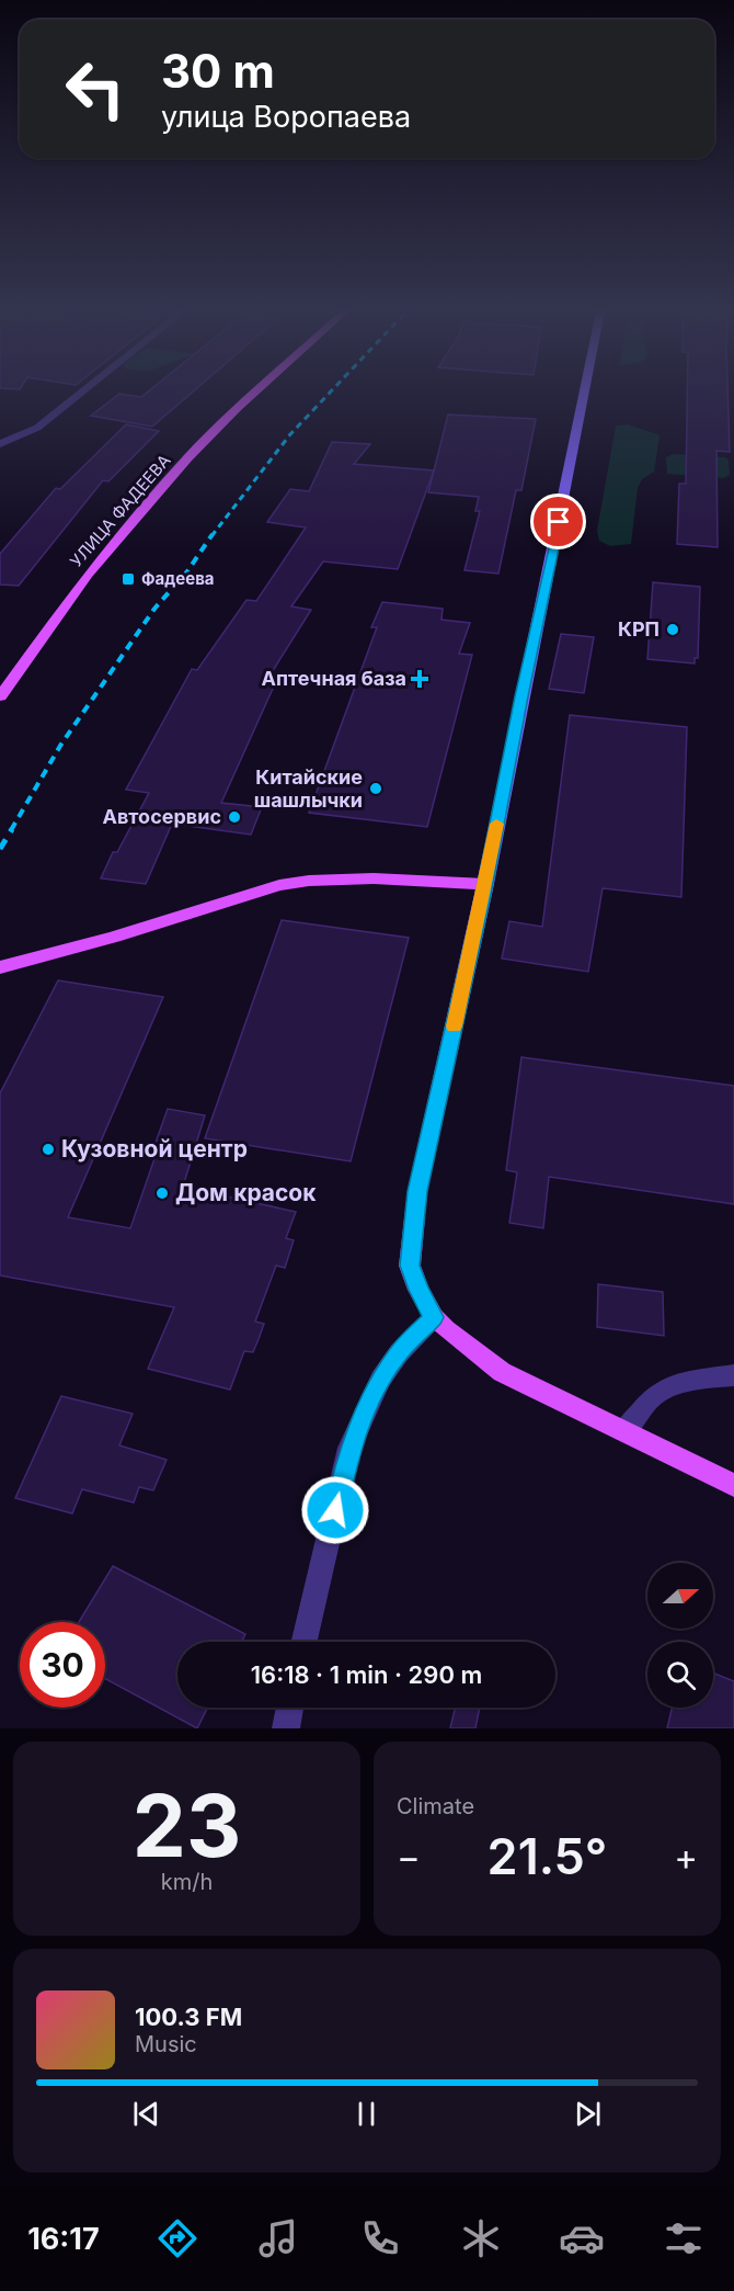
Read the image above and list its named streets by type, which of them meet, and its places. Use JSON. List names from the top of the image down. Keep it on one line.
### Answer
{"streets":{"main road":["УЛИЦА ФАДЕЕВА"]},"places":{"transit":["Фадеева"],"other":["КРП","Китайские шашлычки","Автосервис","Кузовной центр","Дом красок"],"health":["Аптечная база"]},"north":"right","page":{"turn":["30 m","улица Воропаева"],"limit":"30","trip":"16:18 · 1 min · 290 m","tile":[["23","km/h"],"Climate"],"heat":["−","21.5°","+"],"song":["100.3 FM","Music"],"tabs":"16:17"}}
